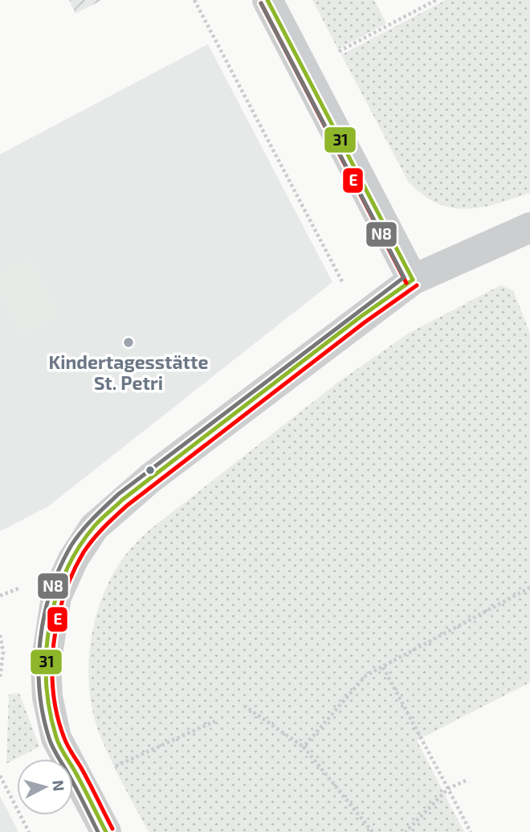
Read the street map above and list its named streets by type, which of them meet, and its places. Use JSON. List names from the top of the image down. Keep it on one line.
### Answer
{"places":["Kindertagesstätte St. Petri"],"lines":["transit line 31","transit line E","transit line N8"],"north":"right"}
